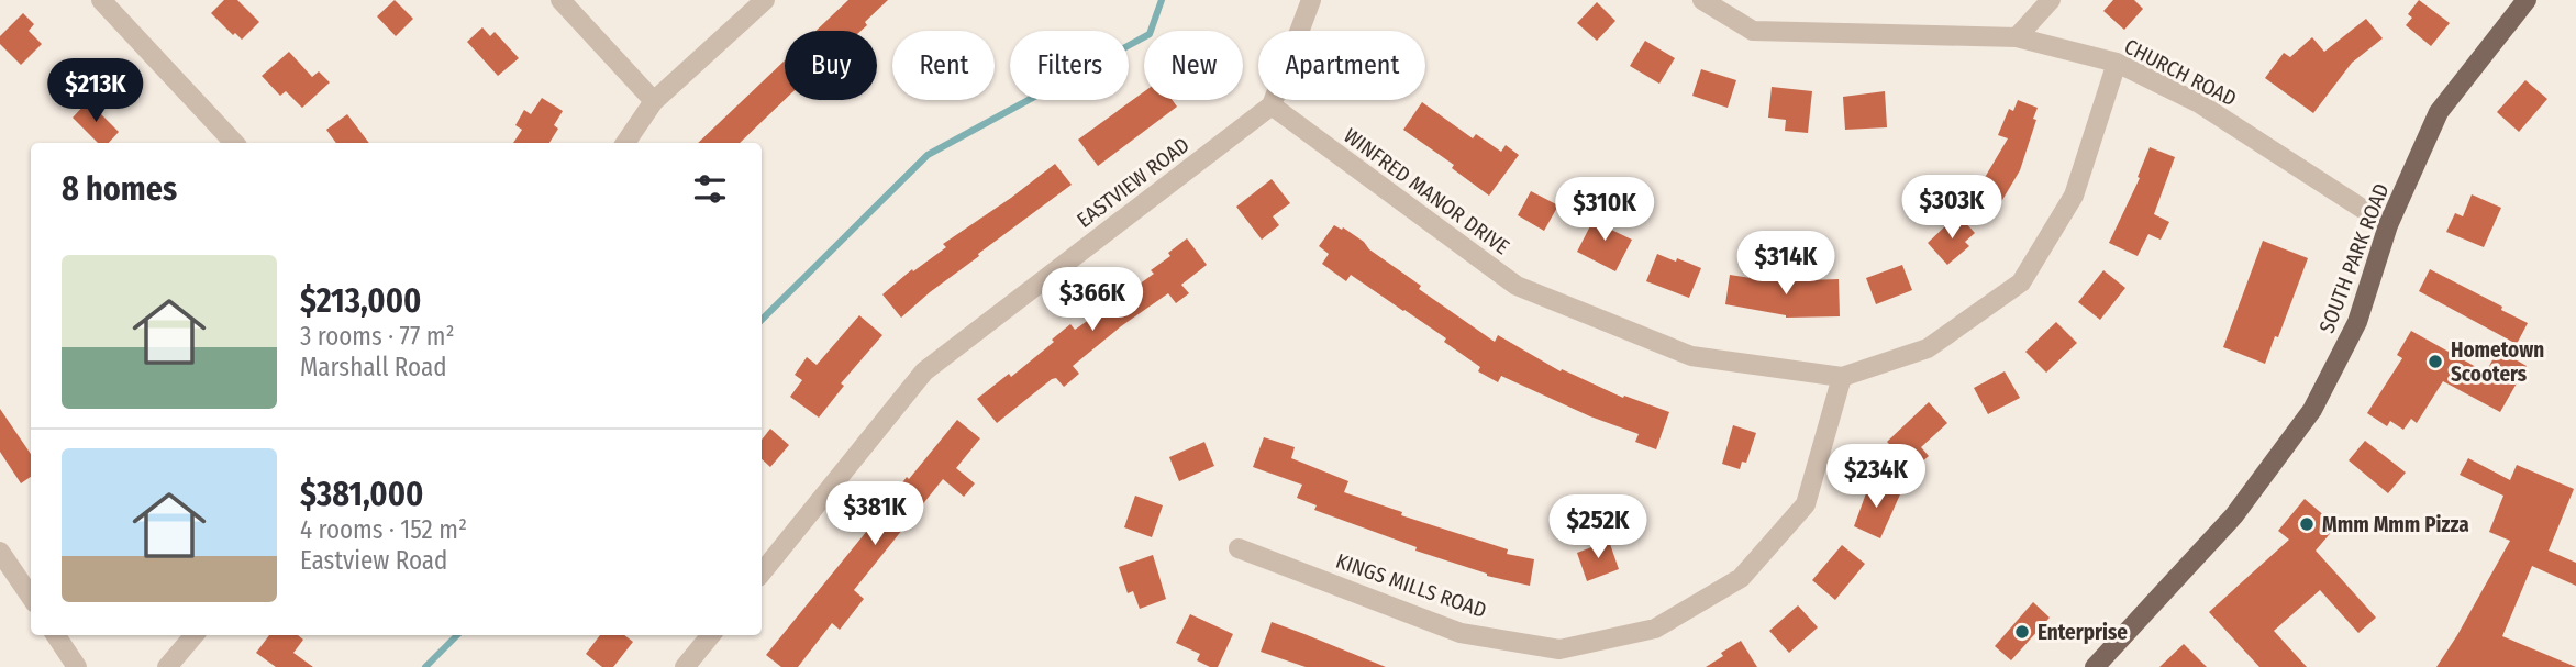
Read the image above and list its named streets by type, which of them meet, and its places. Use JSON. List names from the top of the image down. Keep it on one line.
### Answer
{"streets":{"main road":["SOUTH PARK ROAD"],"street":["CHURCH ROAD","EASTVIEW ROAD","WINFRED MANOR DRIVE","KINGS MILLS ROAD"]},"crossings":[["CHURCH ROAD","WINFRED MANOR DRIVE"],["CHURCH ROAD","SOUTH PARK ROAD"],["EASTVIEW ROAD","WINFRED MANOR DRIVE"],["WINFRED MANOR DRIVE","KINGS MILLS ROAD"]],"places":["Hometown Scooters","Mmm Mmm Pizza","Enterprise"],"page":{"chip":["Buy","Rent","Filters","New","Apartment"],"price":["$213K","$303K","$310K","$314K","$366K","$234K","$381K","$252K"],"heading":"8 homes","list":[{"name":"$213,000","note":"3 rooms · 77 m² · Marshall Road"},{"name":"$381,000","note":"4 rooms · 152 m² · Eastview Road"}]}}
